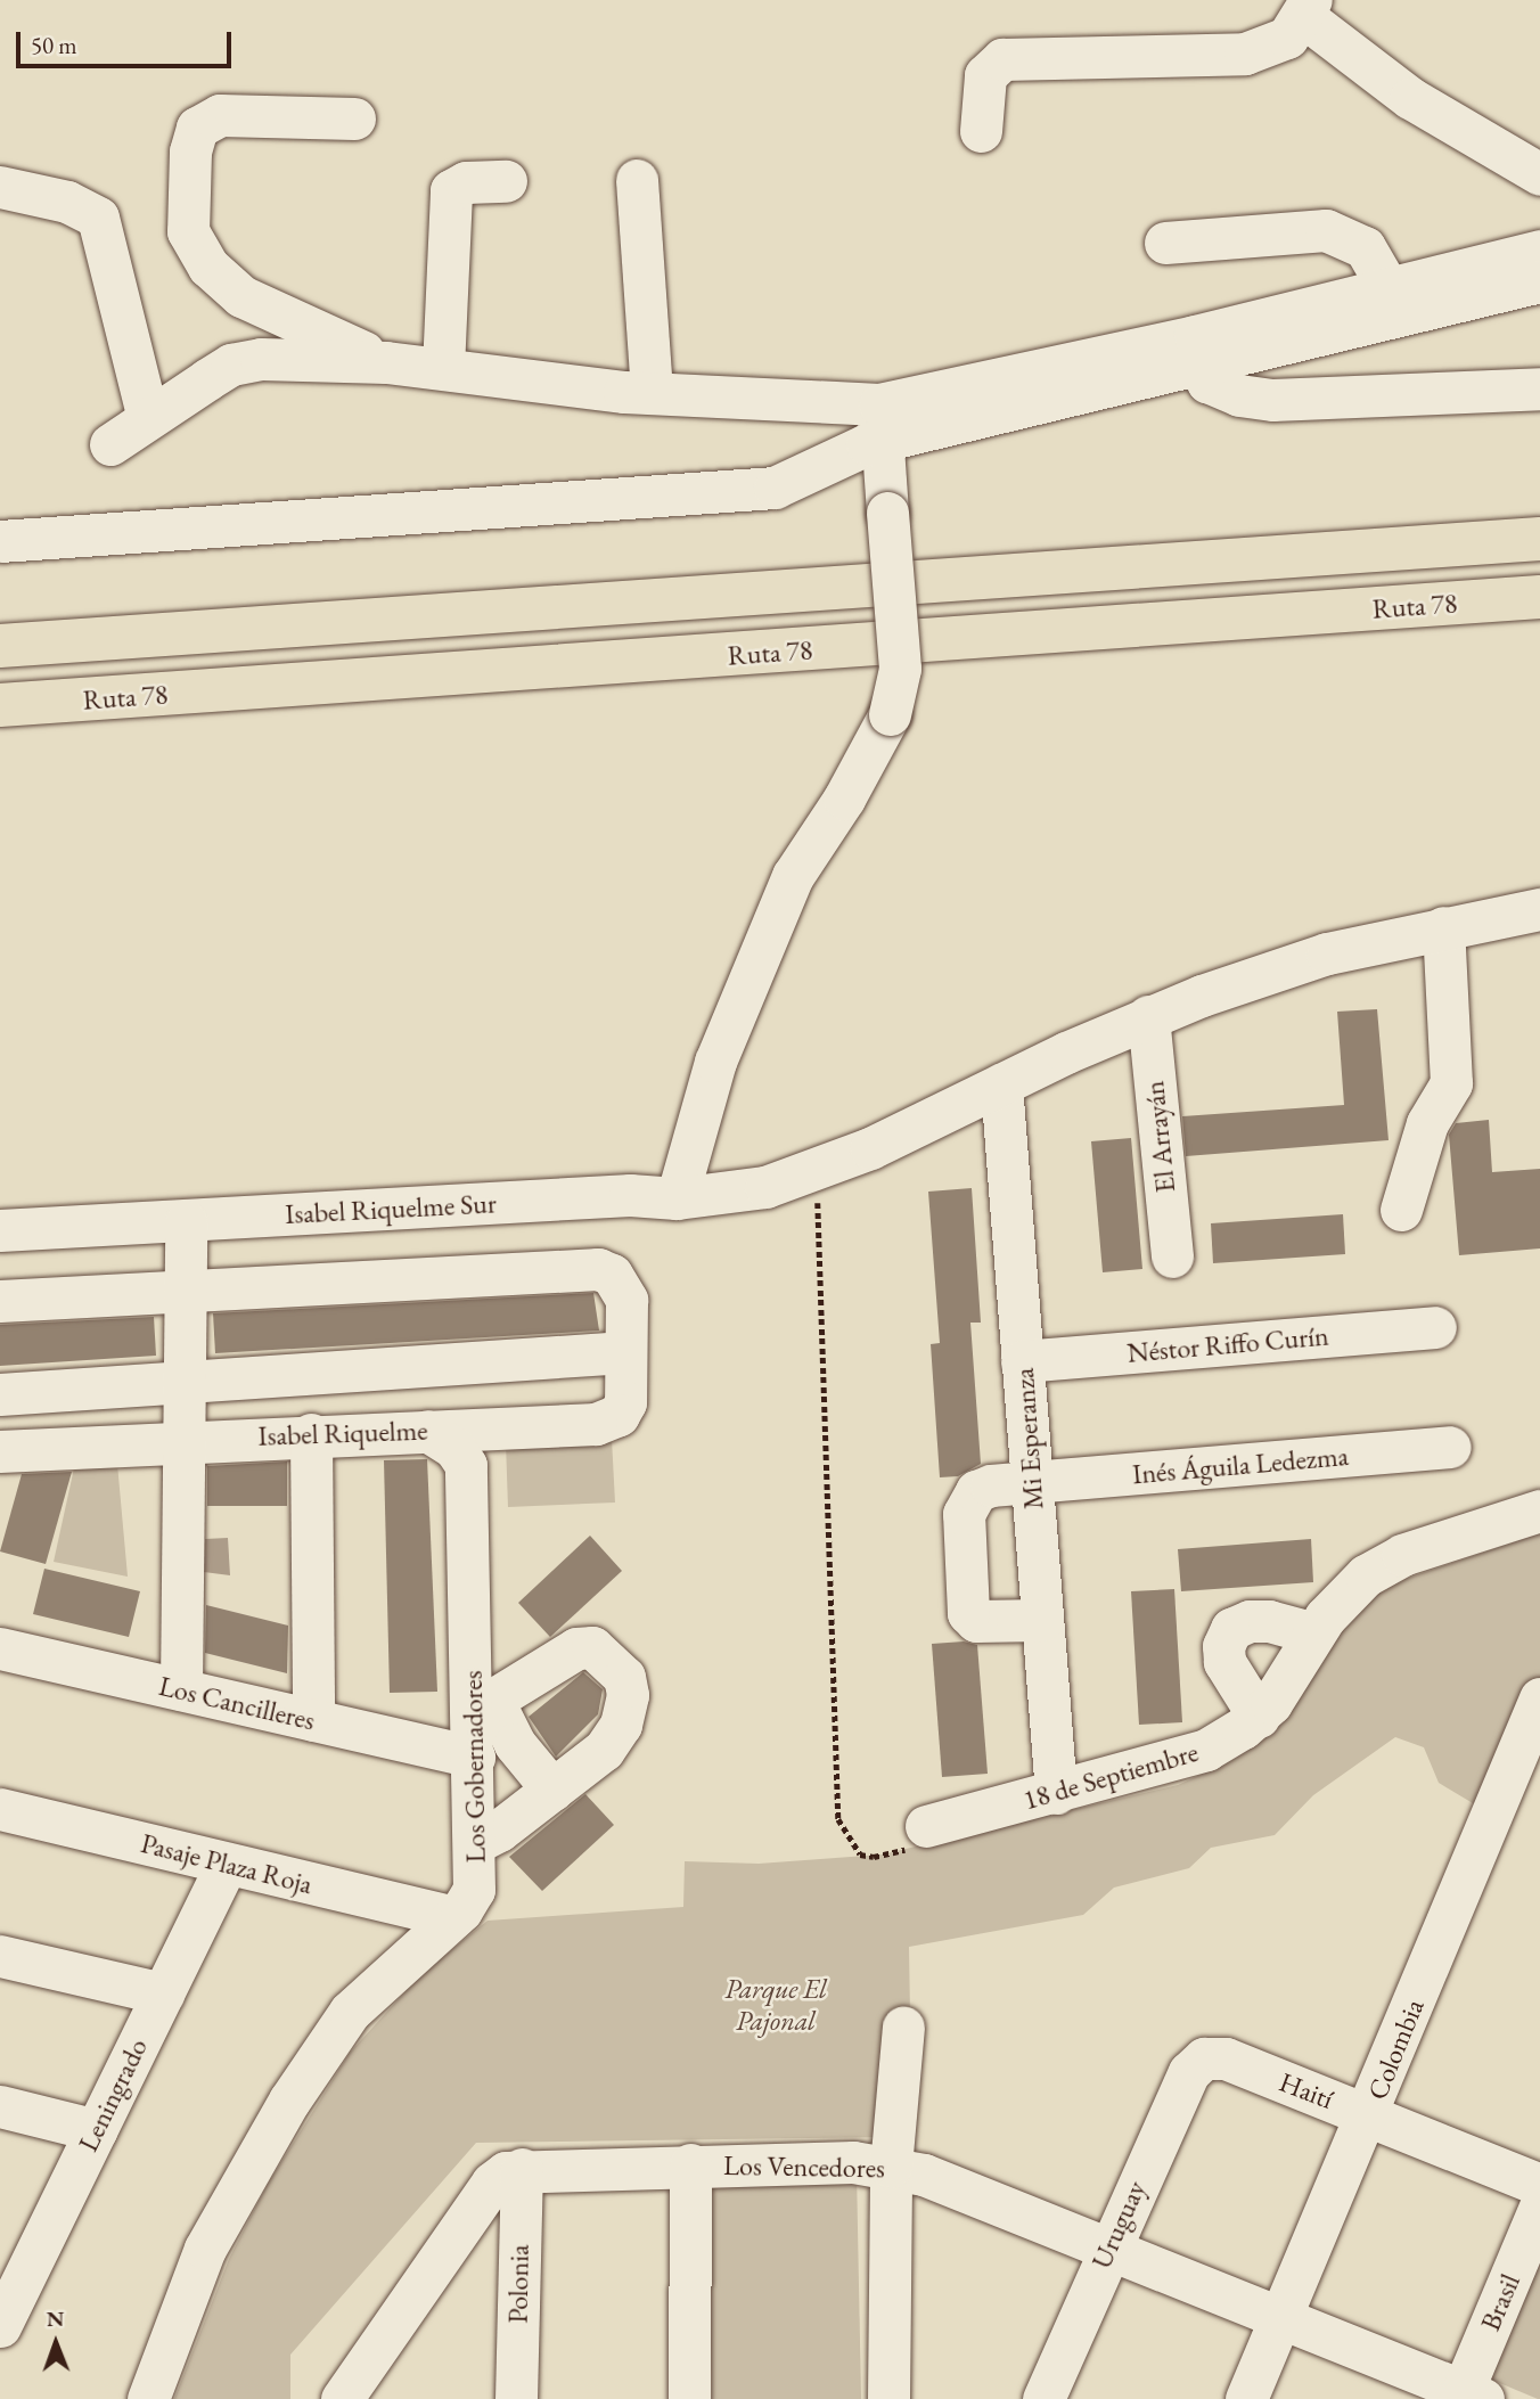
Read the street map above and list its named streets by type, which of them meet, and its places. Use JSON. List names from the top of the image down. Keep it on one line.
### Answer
{"streets":{"highway":["Ruta 78"],"street":["El Arrayán","Isabel Riquelme Sur","Néstor Riffo Curín","Isabel Riquelme","Mi Esperanza","Inés Águila Ledezma","Los Cancilleres","Los Gobernadores","18 de Septiembre","Pasaje Plaza Roja","Colombia","Haití","Leningrado","Los Vencedores","Uruguay","Polonia","Brasil"]},"crossings":[["El Arrayán","Isabel Riquelme Sur"],["Isabel Riquelme Sur","Mi Esperanza"],["Néstor Riffo Curín","Mi Esperanza"],["Isabel Riquelme","Los Gobernadores"],["Mi Esperanza","Inés Águila Ledezma"],["Mi Esperanza","18 de Septiembre"],["Los Cancilleres","Los Gobernadores"],["Los Gobernadores","Pasaje Plaza Roja"],["Pasaje Plaza Roja","Leningrado"],["Colombia","Haití"],["Colombia","Los Vencedores"],["Haití","Uruguay"],["Los Vencedores","Uruguay"],["Los Vencedores","Polonia"],["Los Vencedores","Brasil"]],"parks":["Parque El Pajonal"],"scale_bar":"50 m","north":"top"}
